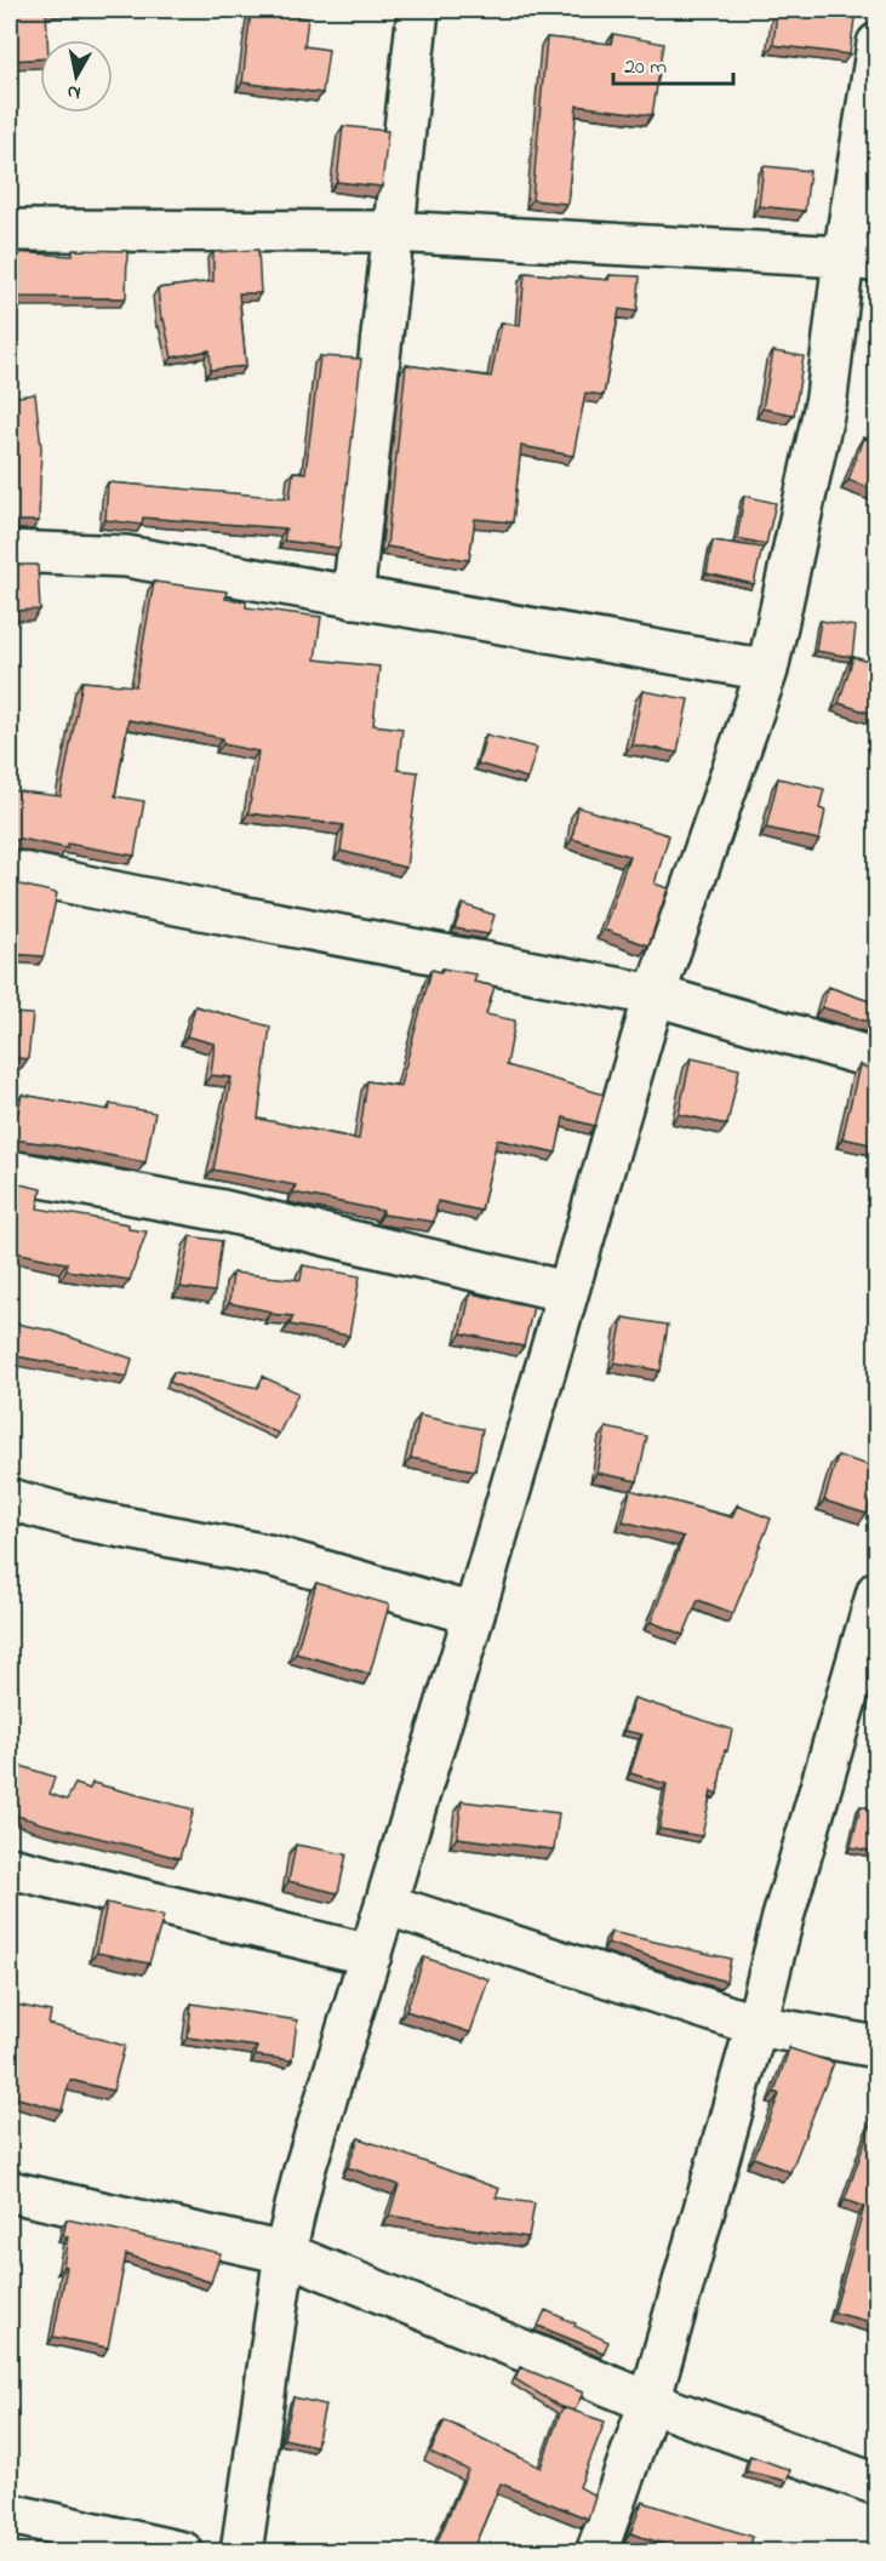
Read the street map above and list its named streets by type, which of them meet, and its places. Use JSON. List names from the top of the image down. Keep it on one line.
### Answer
{"scale_bar":"20 m","north":"bottom"}
